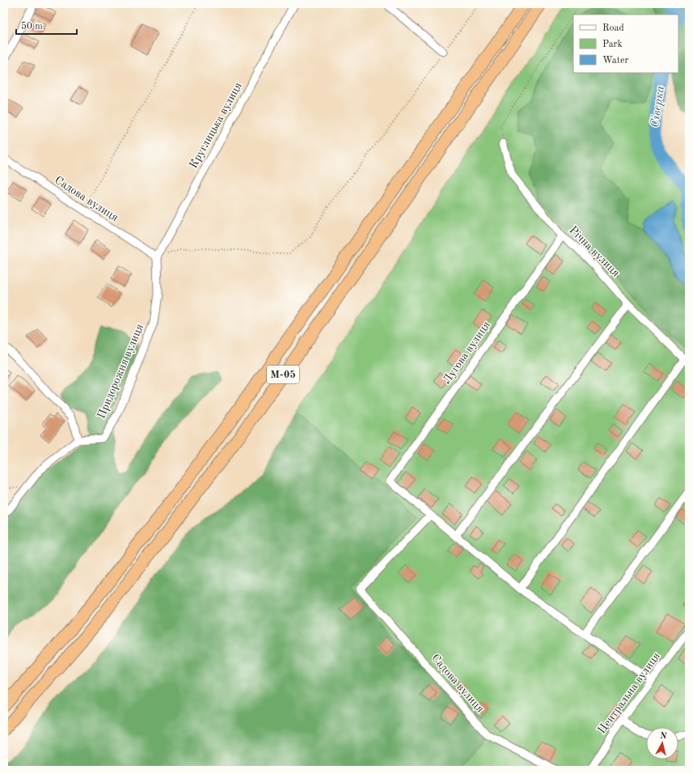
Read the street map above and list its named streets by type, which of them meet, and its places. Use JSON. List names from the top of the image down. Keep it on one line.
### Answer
{"streets":{"highway":["М-05"],"street":["Круглицька вулиця","Садова вулиця","Річна вулиця","Лугова вулиця","Придорожня вулиця","Центральна вулиця"]},"crossings":[["Круглицька вулиця","Садова вулиця"],["Круглицька вулиця","Придорожня вулиця"],["Садова вулиця","Лугова вулиця"],["Садова вулиця","Придорожня вулиця"],["Річна вулиця","Лугова вулиця"]],"water":["Сіверка"],"legend":["Road","Park","Water"],"scale_bar":"50 m","north":"top"}
